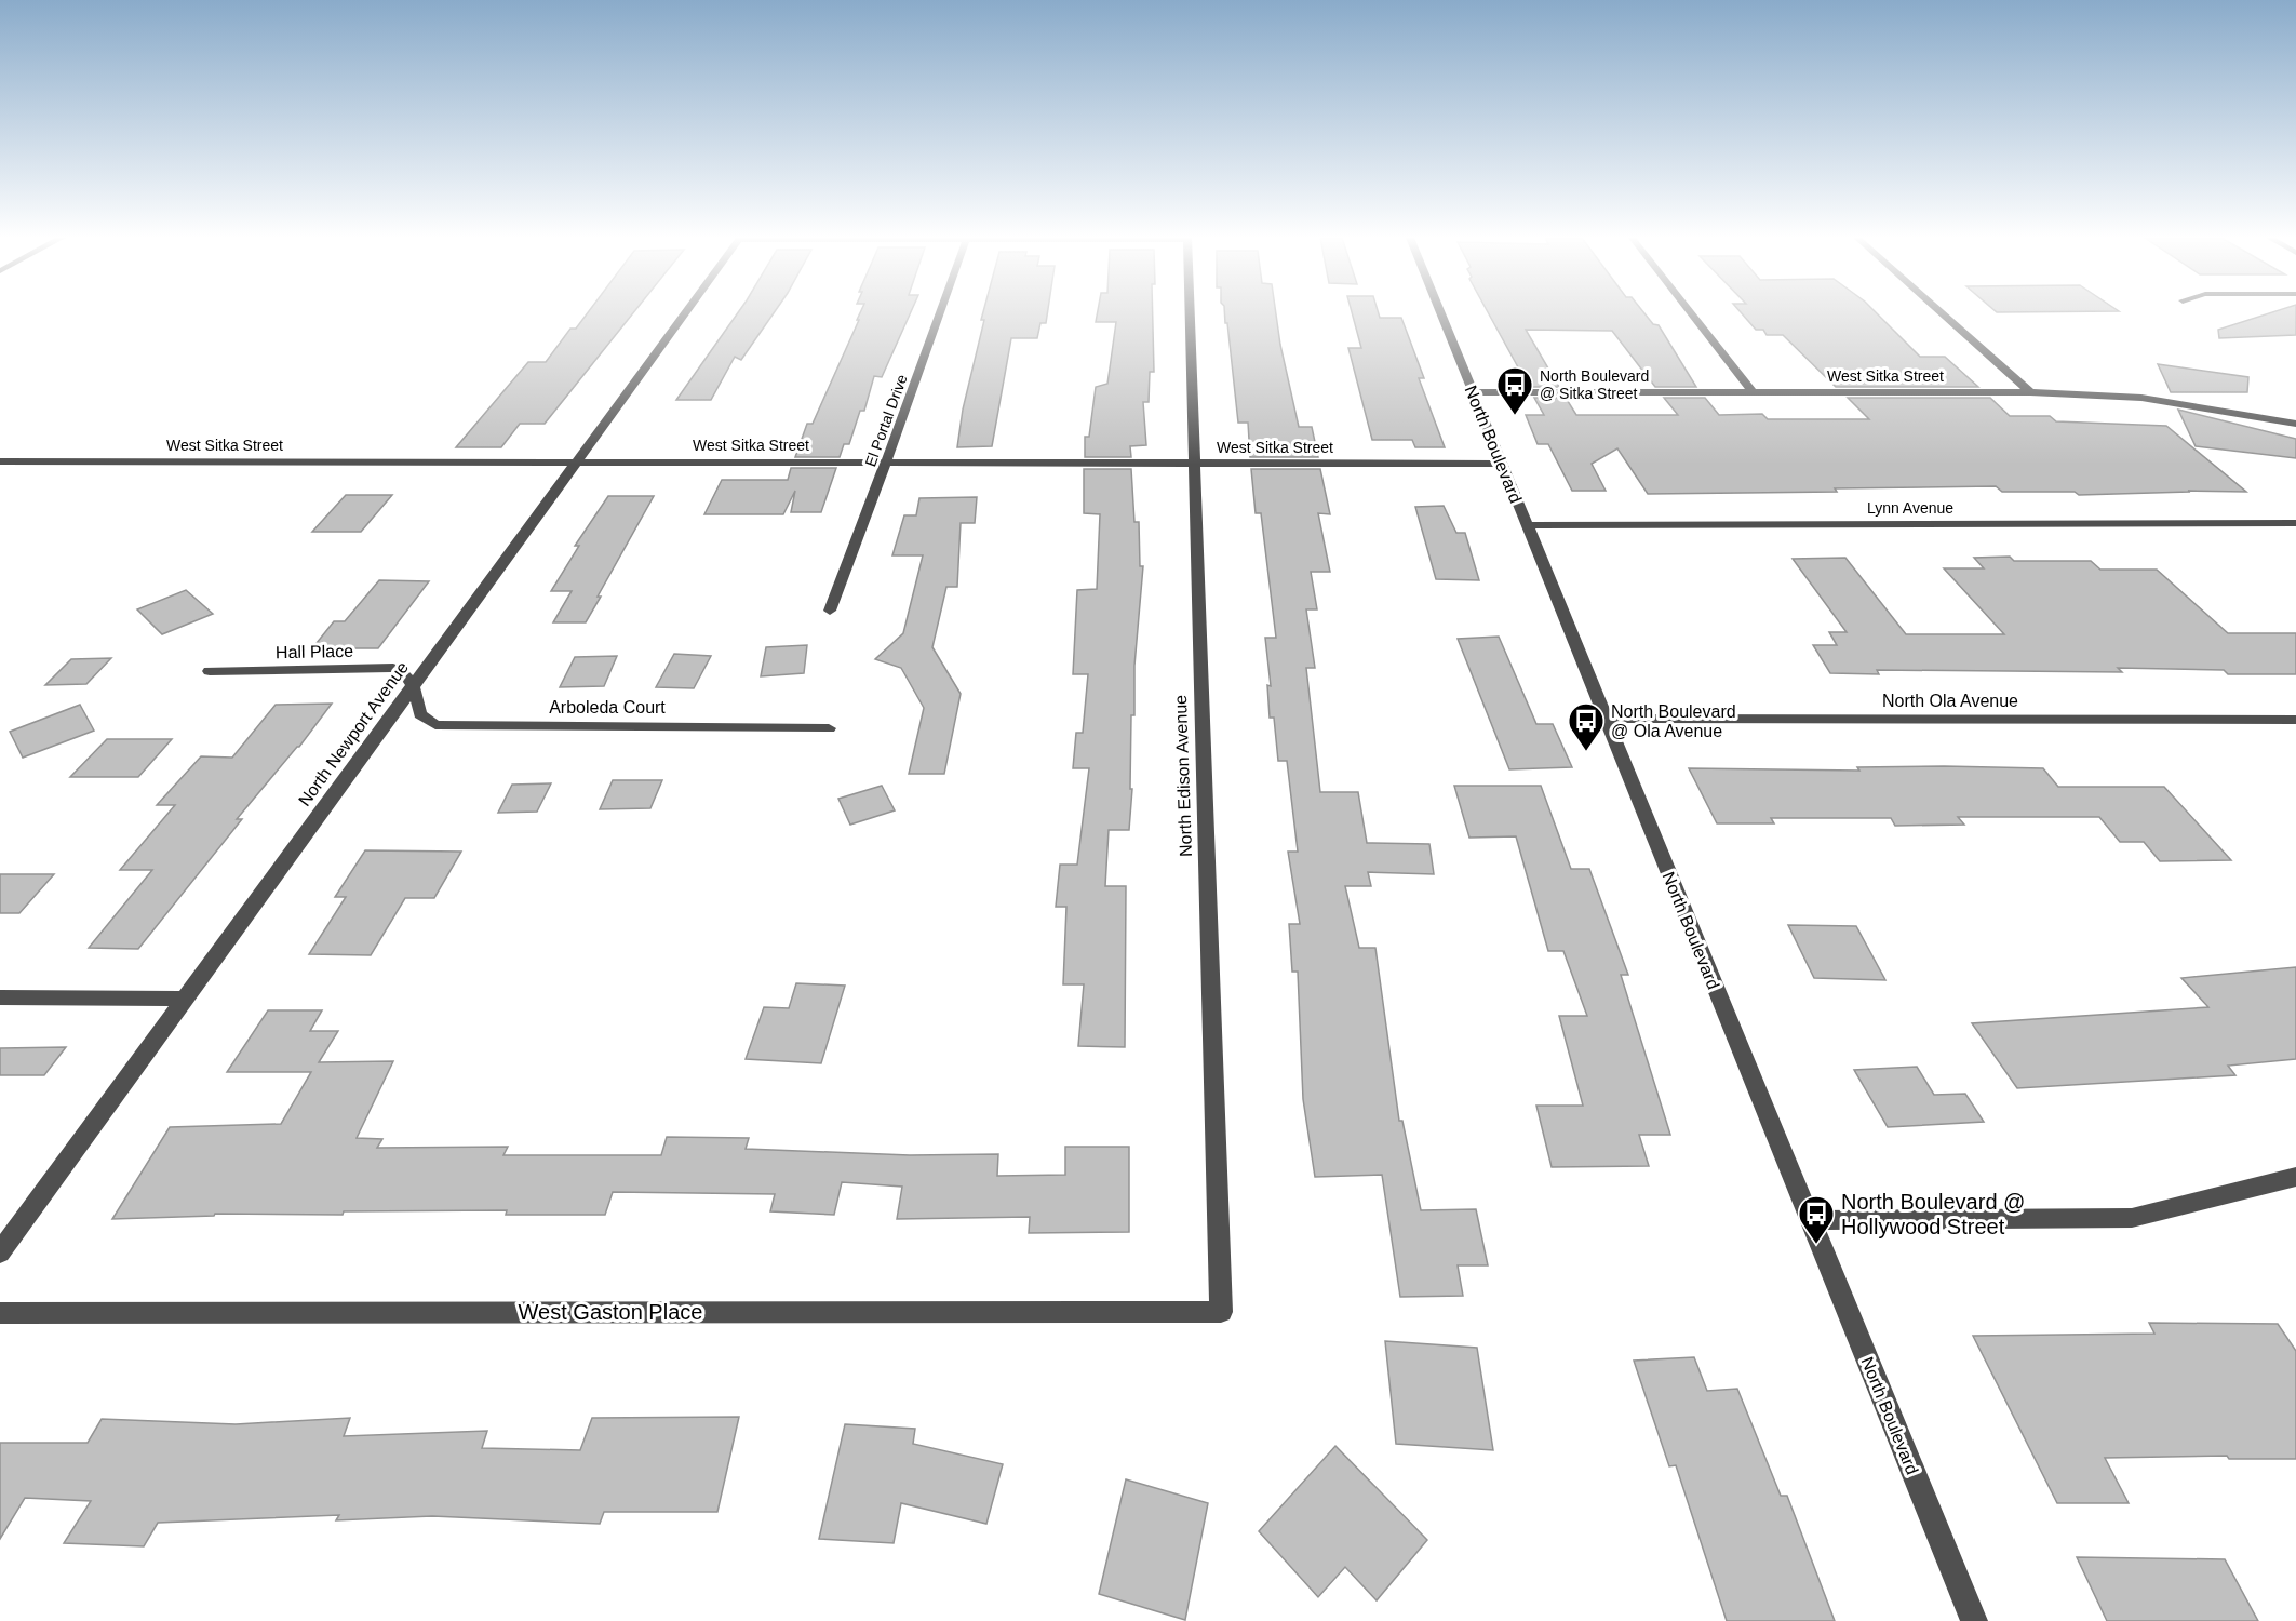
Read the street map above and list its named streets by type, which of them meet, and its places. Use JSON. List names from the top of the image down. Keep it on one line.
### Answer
{"streets":{"street":["West Sitka Street","El Portal Drive","North Boulevard","Lynn Avenue","Hall Place","North Ola Avenue","Arboleda Court","North Newport Avenue","North Edison Avenue","West Gaston Place"]},"crossings":[["West Sitka Street","El Portal Drive"],["West Sitka Street","North Boulevard"],["West Sitka Street","North Newport Avenue"],["West Sitka Street","North Edison Avenue"],["North Boulevard","Lynn Avenue"],["North Boulevard","North Ola Avenue"],["Hall Place","Arboleda Court"],["Hall Place","North Newport Avenue"],["Arboleda Court","North Newport Avenue"],["North Edison Avenue","West Gaston Place"]],"places":{"bus stop":["North Boulevard @ Sitka Street","North Boulevard @ Ola Avenue","North Boulevard @ Hollywood Street"]}}
